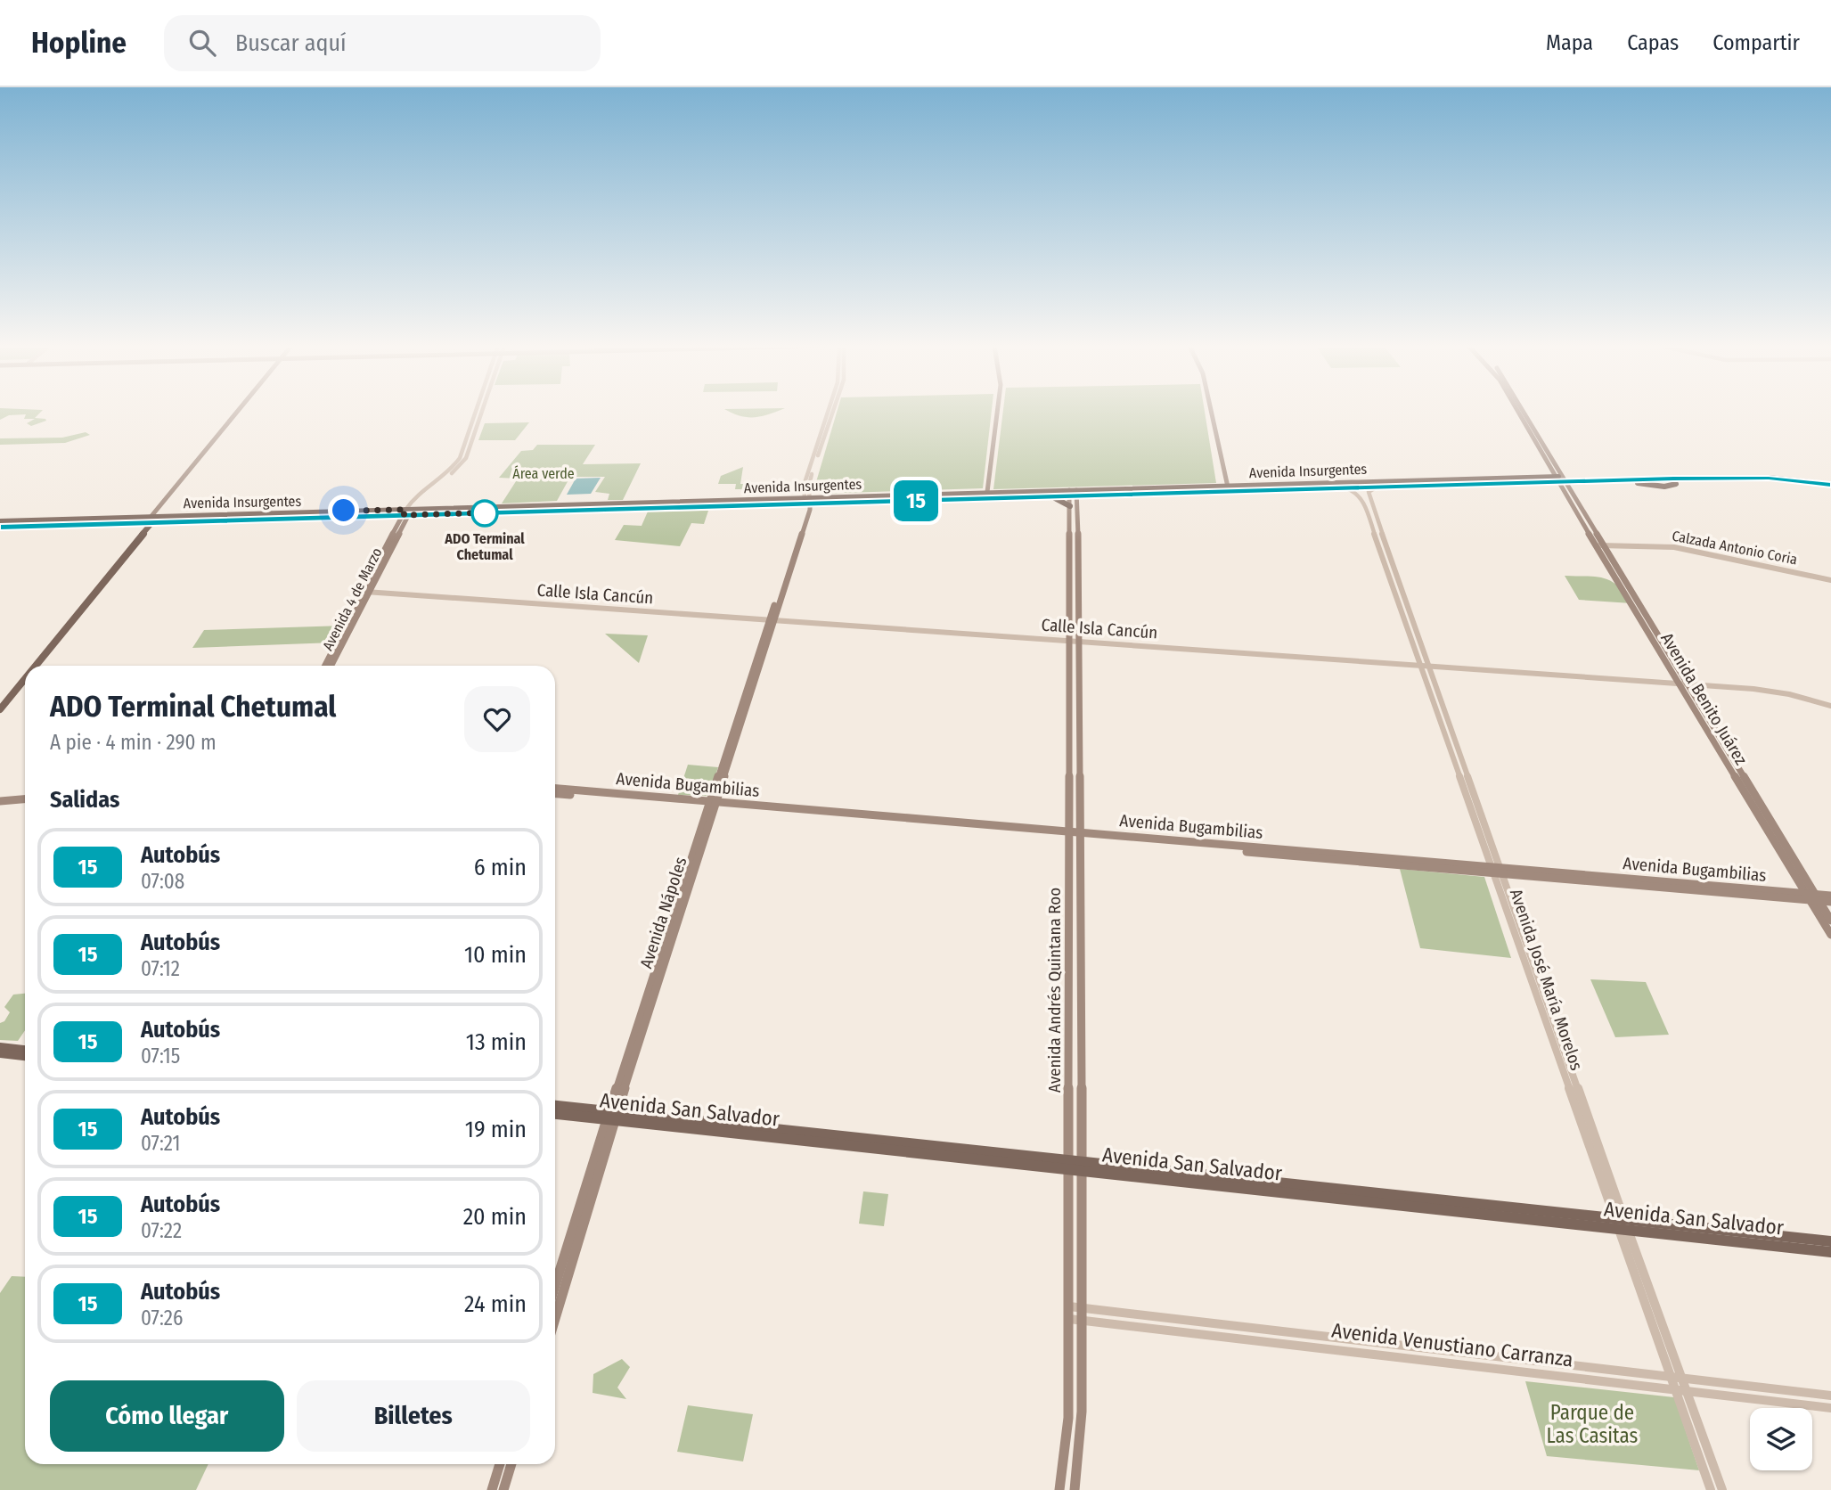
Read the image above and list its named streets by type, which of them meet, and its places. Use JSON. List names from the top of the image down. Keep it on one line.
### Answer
{"streets":{"main road":["Avenida Insurgentes","Avenida 4 de Marzo","Avenida Benito Juárez","Avenida Bugambilias","Avenida Nápoles","Avenida Andrés Quintana Roo","Avenida San Salvador"],"street":["Calzada Antonio Coria","Calle Isla Cancún","Avenida José María Morelos","Avenida Venustiano Carranza"]},"crossings":[["Avenida Insurgentes","Avenida 4 de Marzo"],["Avenida Insurgentes","Avenida Benito Juárez"],["Avenida Insurgentes","Avenida Nápoles"],["Avenida Insurgentes","Avenida José María Morelos"],["Avenida Insurgentes","Avenida Andrés Quintana Roo"],["Calzada Antonio Coria","Avenida Benito Juárez"],["Calle Isla Cancún","Avenida 4 de Marzo"],["Calle Isla Cancún","Avenida Benito Juárez"],["Calle Isla Cancún","Avenida Nápoles"],["Calle Isla Cancún","Avenida José María Morelos"],["Calle Isla Cancún","Avenida Andrés Quintana Roo"],["Avenida Benito Juárez","Avenida Bugambilias"],["Avenida Bugambilias","Avenida Nápoles"],["Avenida Bugambilias","Avenida José María Morelos"],["Avenida Bugambilias","Avenida Andrés Quintana Roo"],["Avenida Nápoles","Avenida San Salvador"],["Avenida José María Morelos","Avenida San Salvador"],["Avenida José María Morelos","Avenida Venustiano Carranza"],["Avenida Andrés Quintana Roo","Avenida San Salvador"],["Avenida Andrés Quintana Roo","Avenida Venustiano Carranza"]],"parks":["Área verde","Parque de Las Casitas"],"places":["ADO Terminal Chetumal"],"lines":["bus line 15"],"page":{"header":"Hopline","search":"Buscar aquí","nav":["Mapa","Capas","Compartir"],"on_map":"15","heading":[["ADO Terminal Chetumal","A pie · 4 min · 290 m"],"Salidas"],"list":[{"mark":"15","name":"Autobús","note":"07:08","value":"6 min"},{"mark":"15","name":"Autobús","note":"07:12","value":"10 min"},{"mark":"15","name":"Autobús","note":"07:15","value":"13 min"},{"mark":"15","name":"Autobús","note":"07:21","value":"19 min"},{"mark":"15","name":"Autobús","note":"07:22","value":"20 min"},{"mark":"15","name":"Autobús","note":"07:26","value":"24 min"}],"buttons":["Cómo llegar","Billetes"]}}
